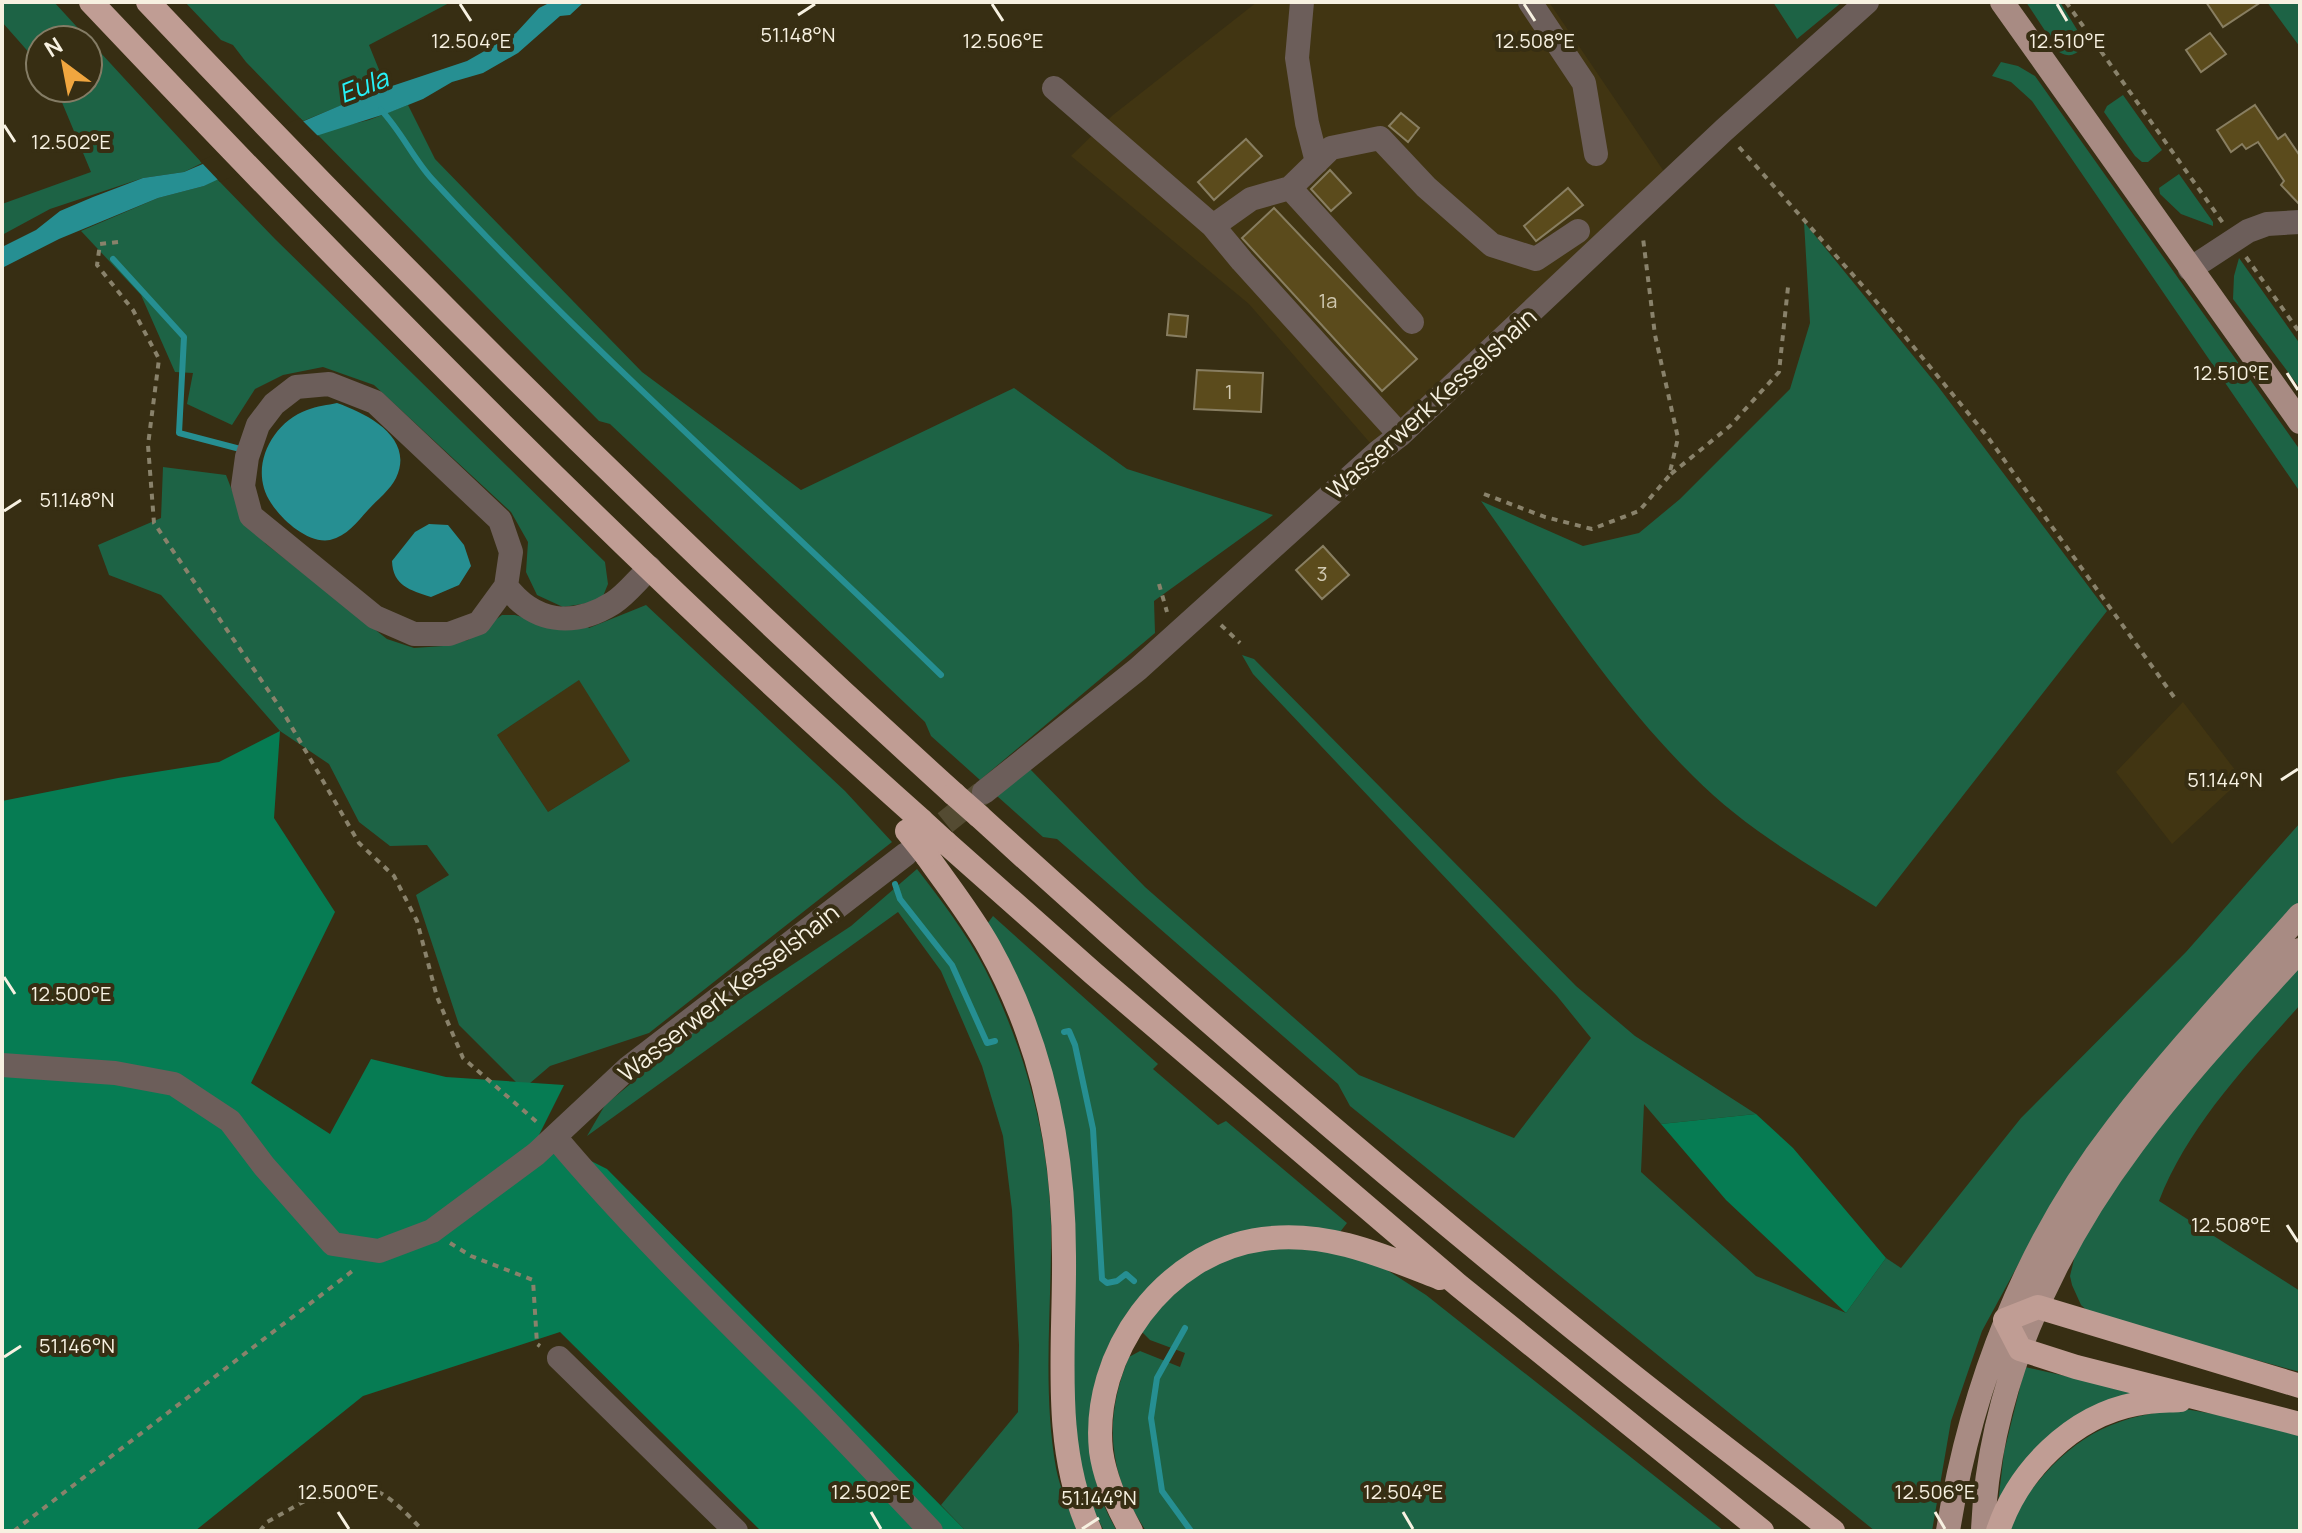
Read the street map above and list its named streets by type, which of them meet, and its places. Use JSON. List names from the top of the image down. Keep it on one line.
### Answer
{"streets":{"street":["Wasserwerk Kesselshain"]},"water":["Eula"],"house_numbers":["1a","1","3"],"north":"top left","coordinates":["51.148°N","12.510°E","12.504°E","12.506°E","12.508°E","12.502°E","51.144°N","12.500°E","51.146°N"]}
